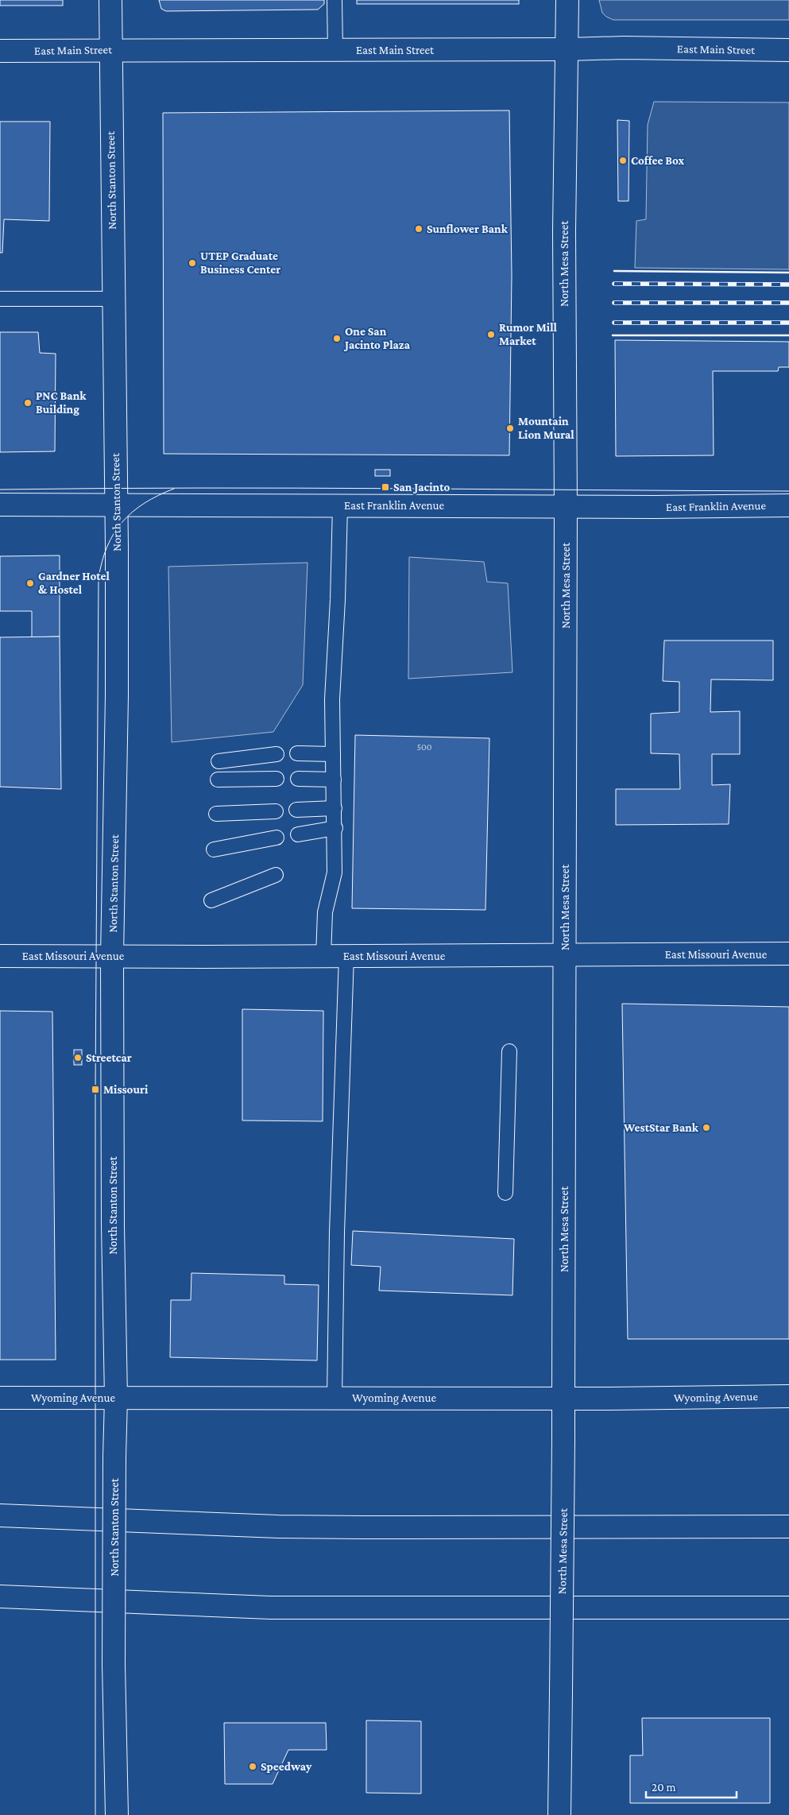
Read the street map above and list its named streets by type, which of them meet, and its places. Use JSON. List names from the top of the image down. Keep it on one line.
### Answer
{"streets":{"main road":["East Main Street","North Stanton Street","North Mesa Street","East Franklin Avenue","East Missouri Avenue","Wyoming Avenue"]},"crossings":[["East Main Street","North Stanton Street"],["East Main Street","North Mesa Street"],["North Stanton Street","East Franklin Avenue"],["North Stanton Street","East Missouri Avenue"],["North Stanton Street","Wyoming Avenue"],["North Mesa Street","East Franklin Avenue"],["North Mesa Street","East Missouri Avenue"],["North Mesa Street","Wyoming Avenue"]],"places":{"other":["Coffee Box","Sunflower Bank","UTEP Graduate Business Center","Rumor Mill Market","One San Jacinto Plaza","PNC Bank Building","Mountain Lion Mural","Gardner Hotel & Hostel","Streetcar","WestStar Bank","Speedway"],"transit":["San Jacinto","Missouri"]},"house_numbers":["500"],"scale_bar":"20 m"}
